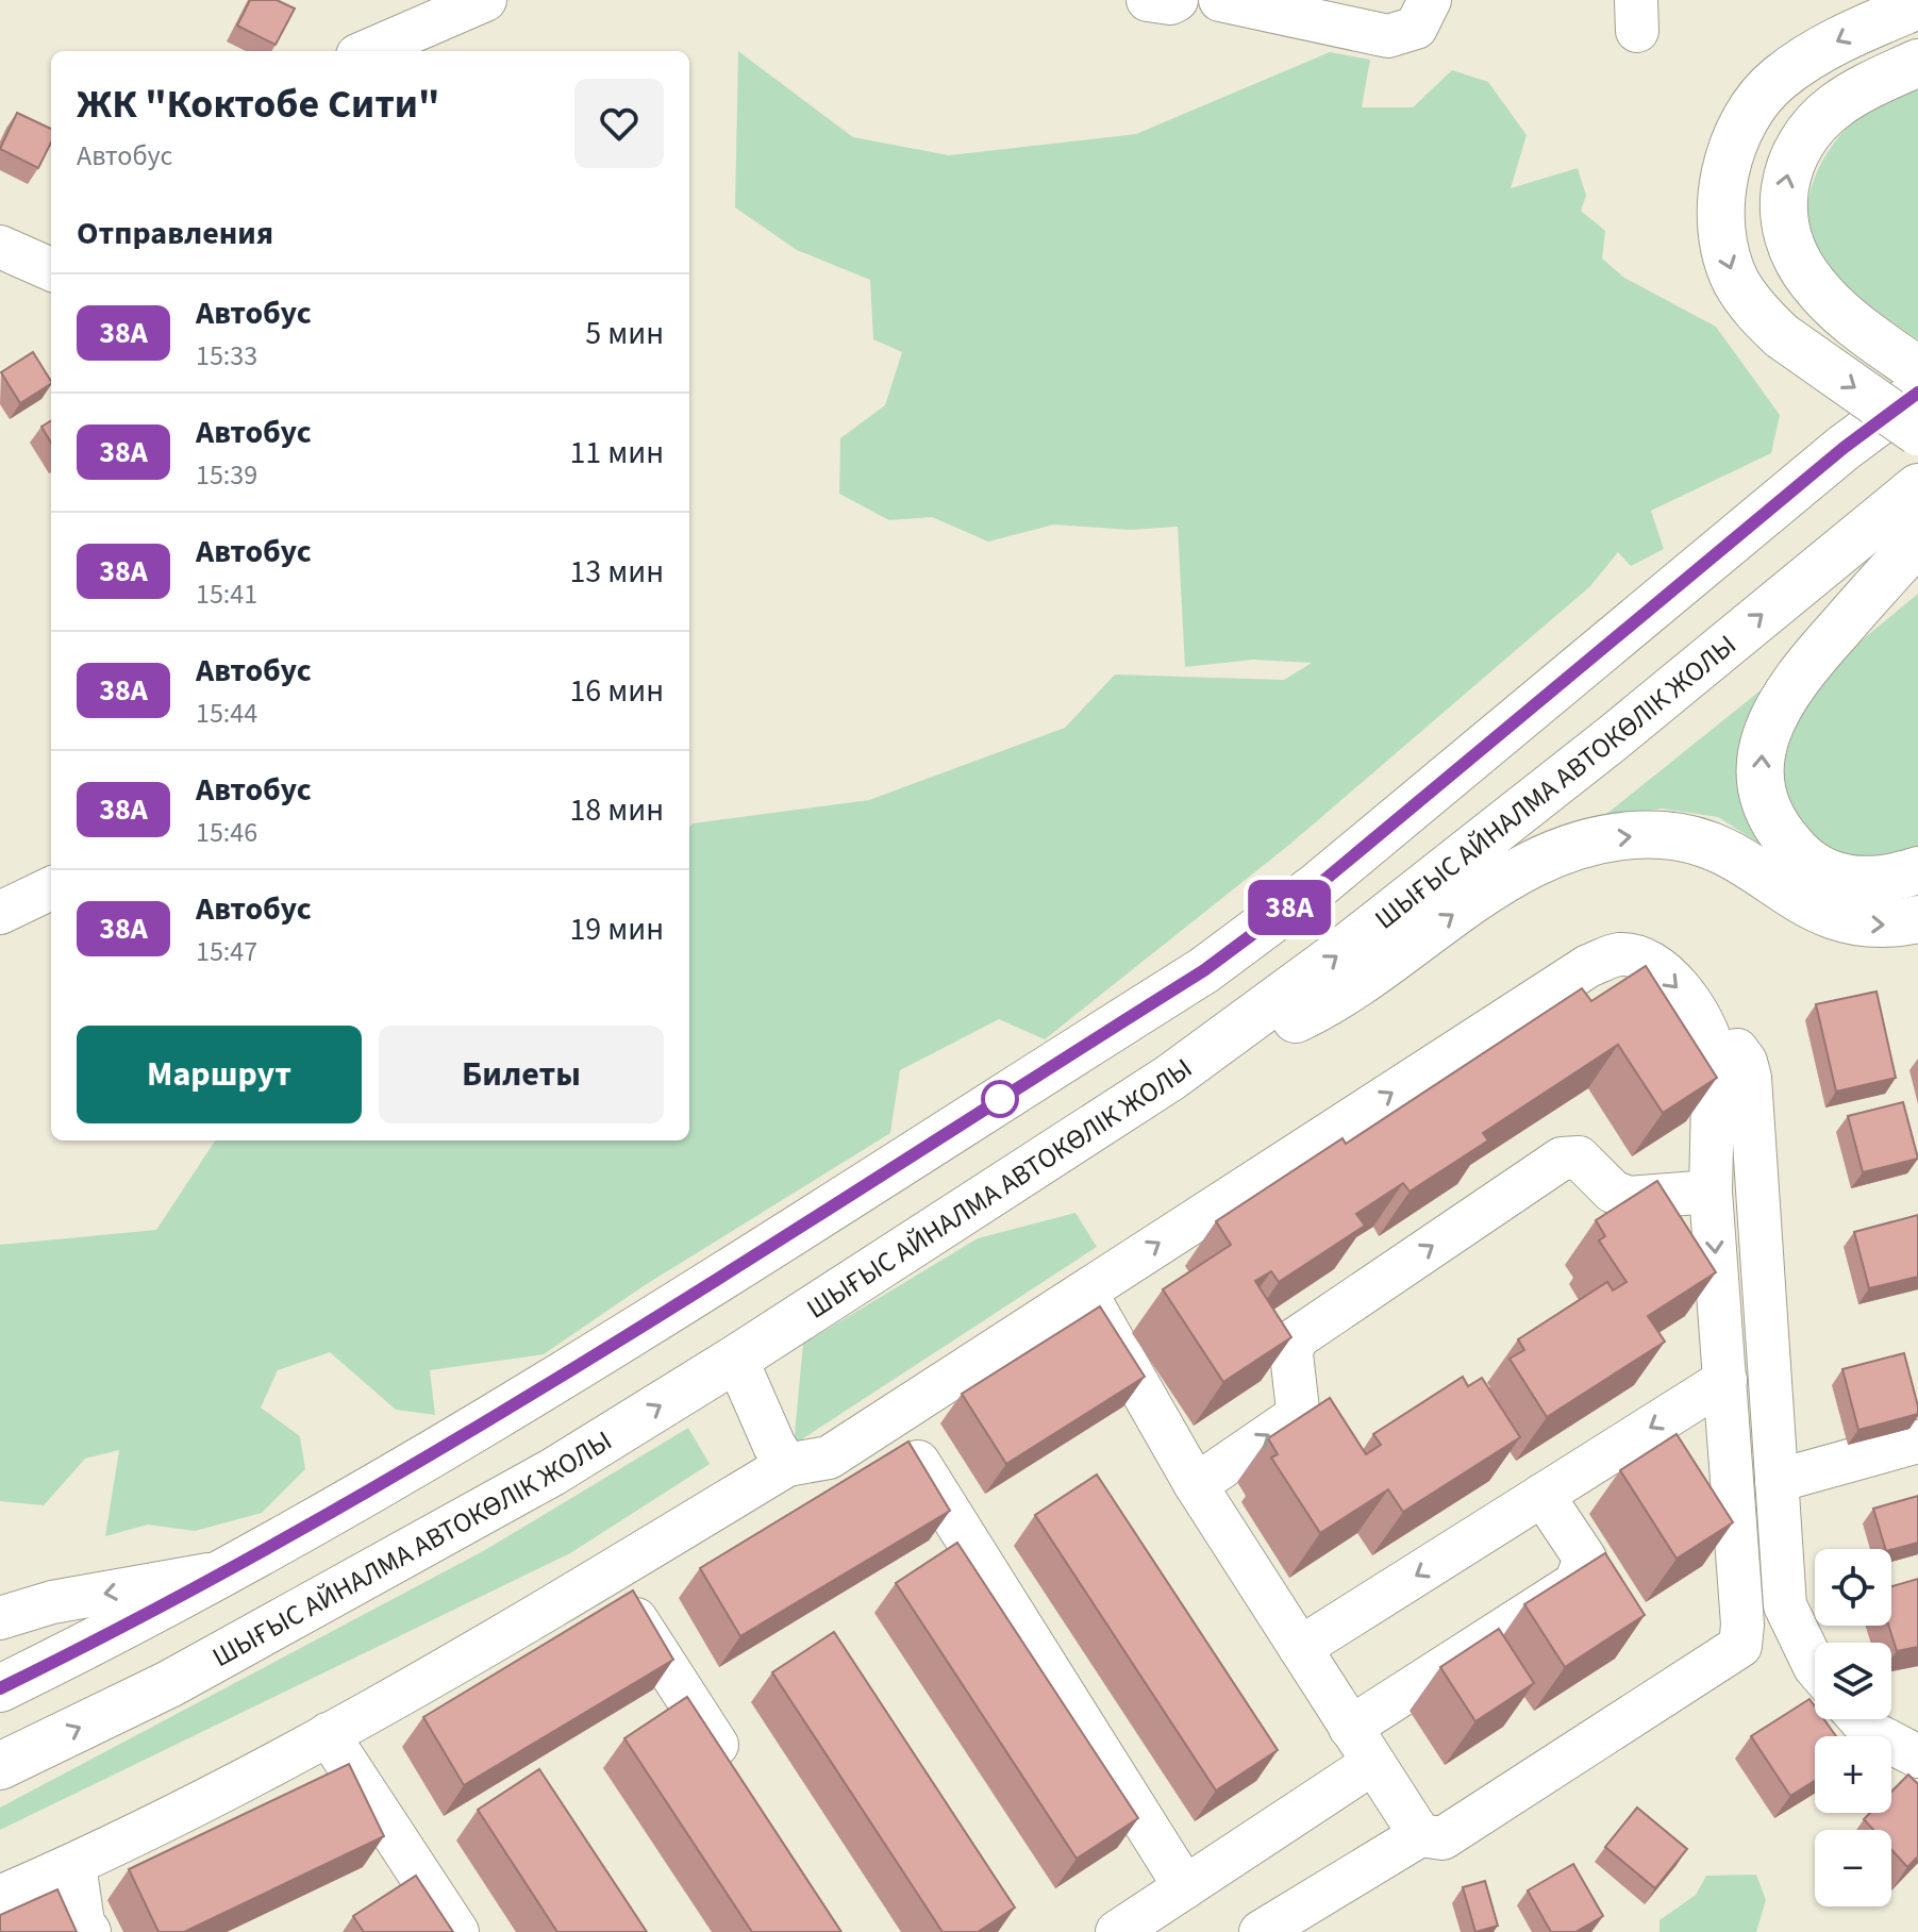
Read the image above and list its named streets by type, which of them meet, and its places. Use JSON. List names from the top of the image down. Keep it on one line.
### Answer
{"streets":{"main road":["ШЫҒЫС АЙНАЛМА АВТОКӨЛІК ЖОЛЫ"]},"lines":["bus line 38А"],"page":{"on_map":"38А","heading":[["ЖК \"Коктобе Сити\"","Автобус"],"Отправления"],"list":[{"mark":"38А","name":"Автобус","note":"15:33","value":"5 мин"},{"mark":"38А","name":"Автобус","note":"15:39","value":"11 мин"},{"mark":"38А","name":"Автобус","note":"15:41","value":"13 мин"},{"mark":"38А","name":"Автобус","note":"15:44","value":"16 мин"},{"mark":"38А","name":"Автобус","note":"15:46","value":"18 мин"},{"mark":"38А","name":"Автобус","note":"15:47","value":"19 мин"}],"buttons":["Маршрут","Билеты"],"map_buttons":["+","−"]}}
